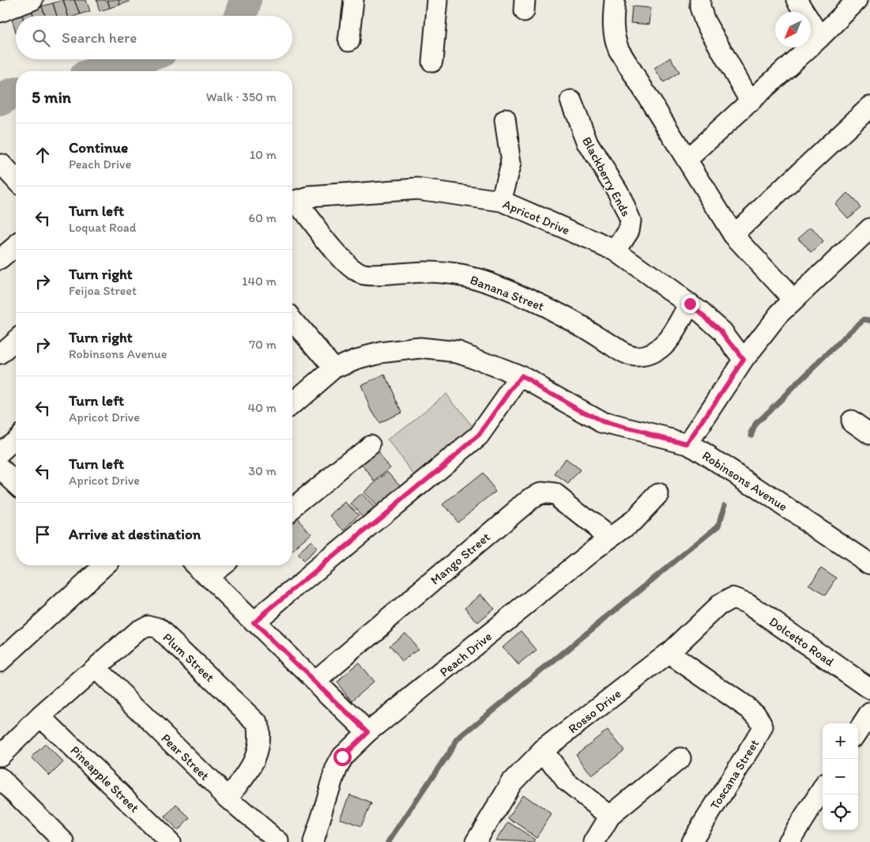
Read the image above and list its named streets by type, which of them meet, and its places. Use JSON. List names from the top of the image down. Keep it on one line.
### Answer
{"streets":{"street":["Blackberry Ends","Apricot Drive","Banana Street","Robinsons Avenue","Mango Street","Dolcetto Road","Peach Drive","Plum Street","Rosso Drive","Pear Street","Toscana Street","Pineapple Street"]},"crossings":[["Blackberry Ends","Apricot Drive"],["Apricot Drive","Banana Street"],["Mango Street","Peach Drive"],["Dolcetto Road","Rosso Drive"],["Plum Street","Pear Street"],["Plum Street","Pineapple Street"],["Rosso Drive","Toscana Street"]],"north":"bottom left","page":{"search":"Search here","heading":["5 min","Walk · 350 m"],"list":[["Continue","Peach Drive","10 m"],["Turn left","Loquat Road","60 m"],["Turn right","Feijoa Street","140 m"],["Turn right","Robinsons Avenue","70 m"],["Turn left","Apricot Drive","40 m"],["Turn left","Apricot Drive","30 m"],"Arrive at destination"],"map_buttons":["+","−"]}}
